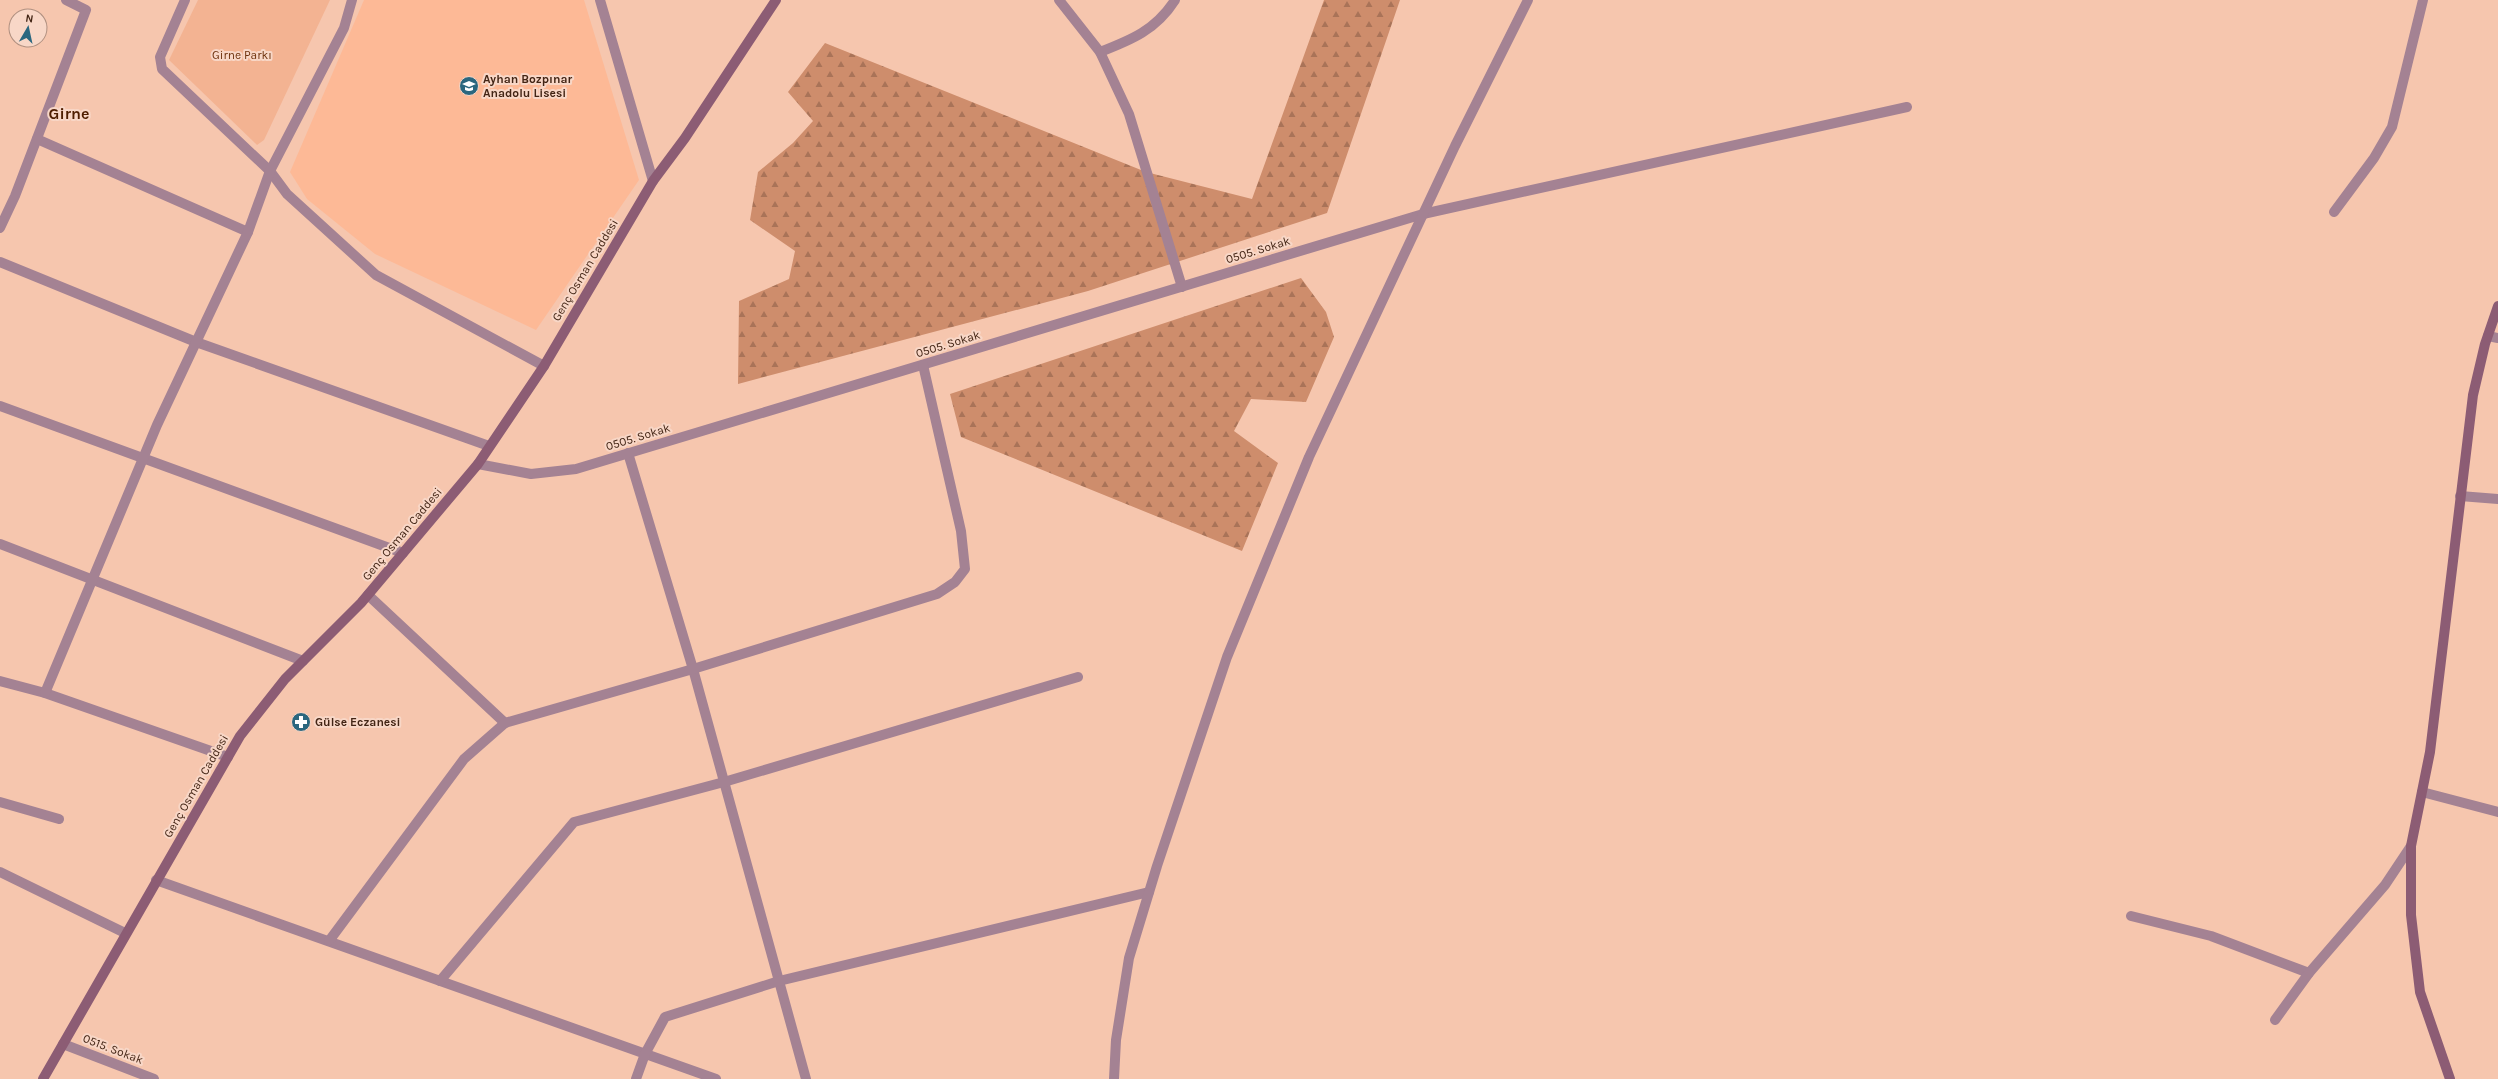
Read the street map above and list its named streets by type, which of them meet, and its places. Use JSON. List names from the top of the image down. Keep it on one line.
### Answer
{"streets":{"street":["0505. Sokak","Genç Osman Caddesi","0515. Sokak"]},"crossings":[["0505. Sokak","Genç Osman Caddesi"],["Genç Osman Caddesi","0515. Sokak"]],"districts":["Girne"],"parks":["Girne Parkı"],"places":{"school or university":["Ayhan Bozpınar Anadolu Lisesi"],"pharmacy":["Gülse Eczanesi"]},"north":"top"}
